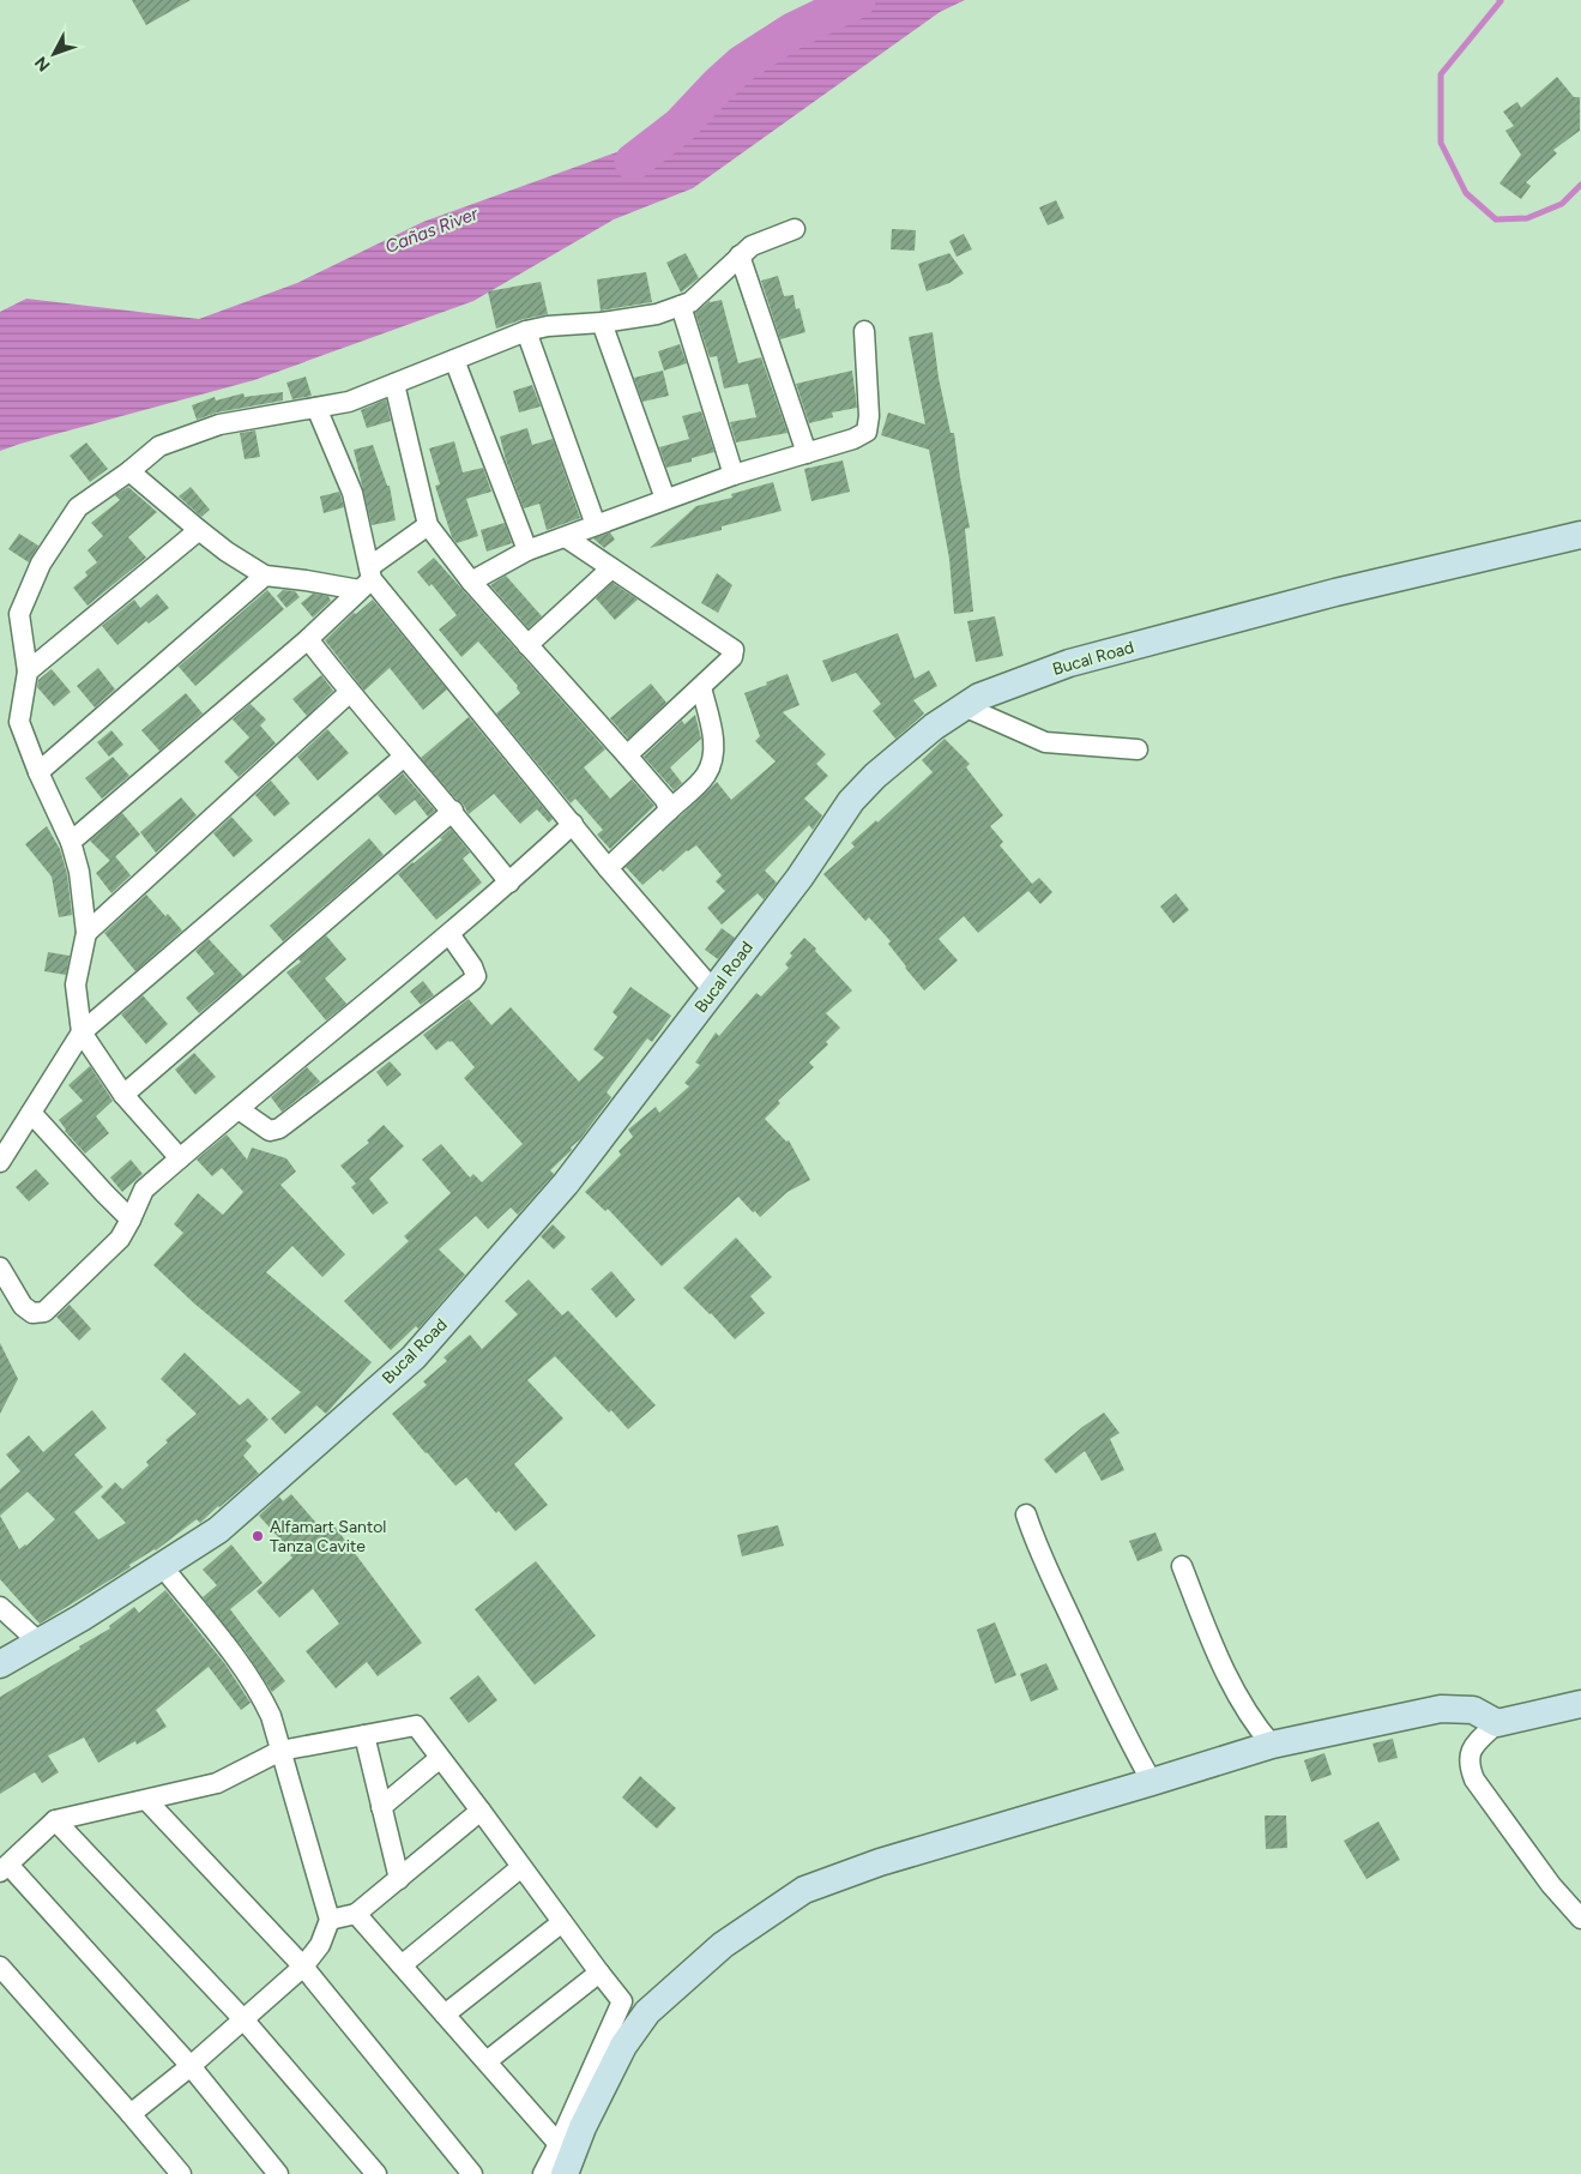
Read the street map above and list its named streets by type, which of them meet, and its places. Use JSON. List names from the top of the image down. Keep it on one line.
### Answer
{"streets":{"street":["Bucal Road"]},"water":["Cañas River"],"places":["Alfamart Santol Tanza Cavite"],"north":"bottom left"}
